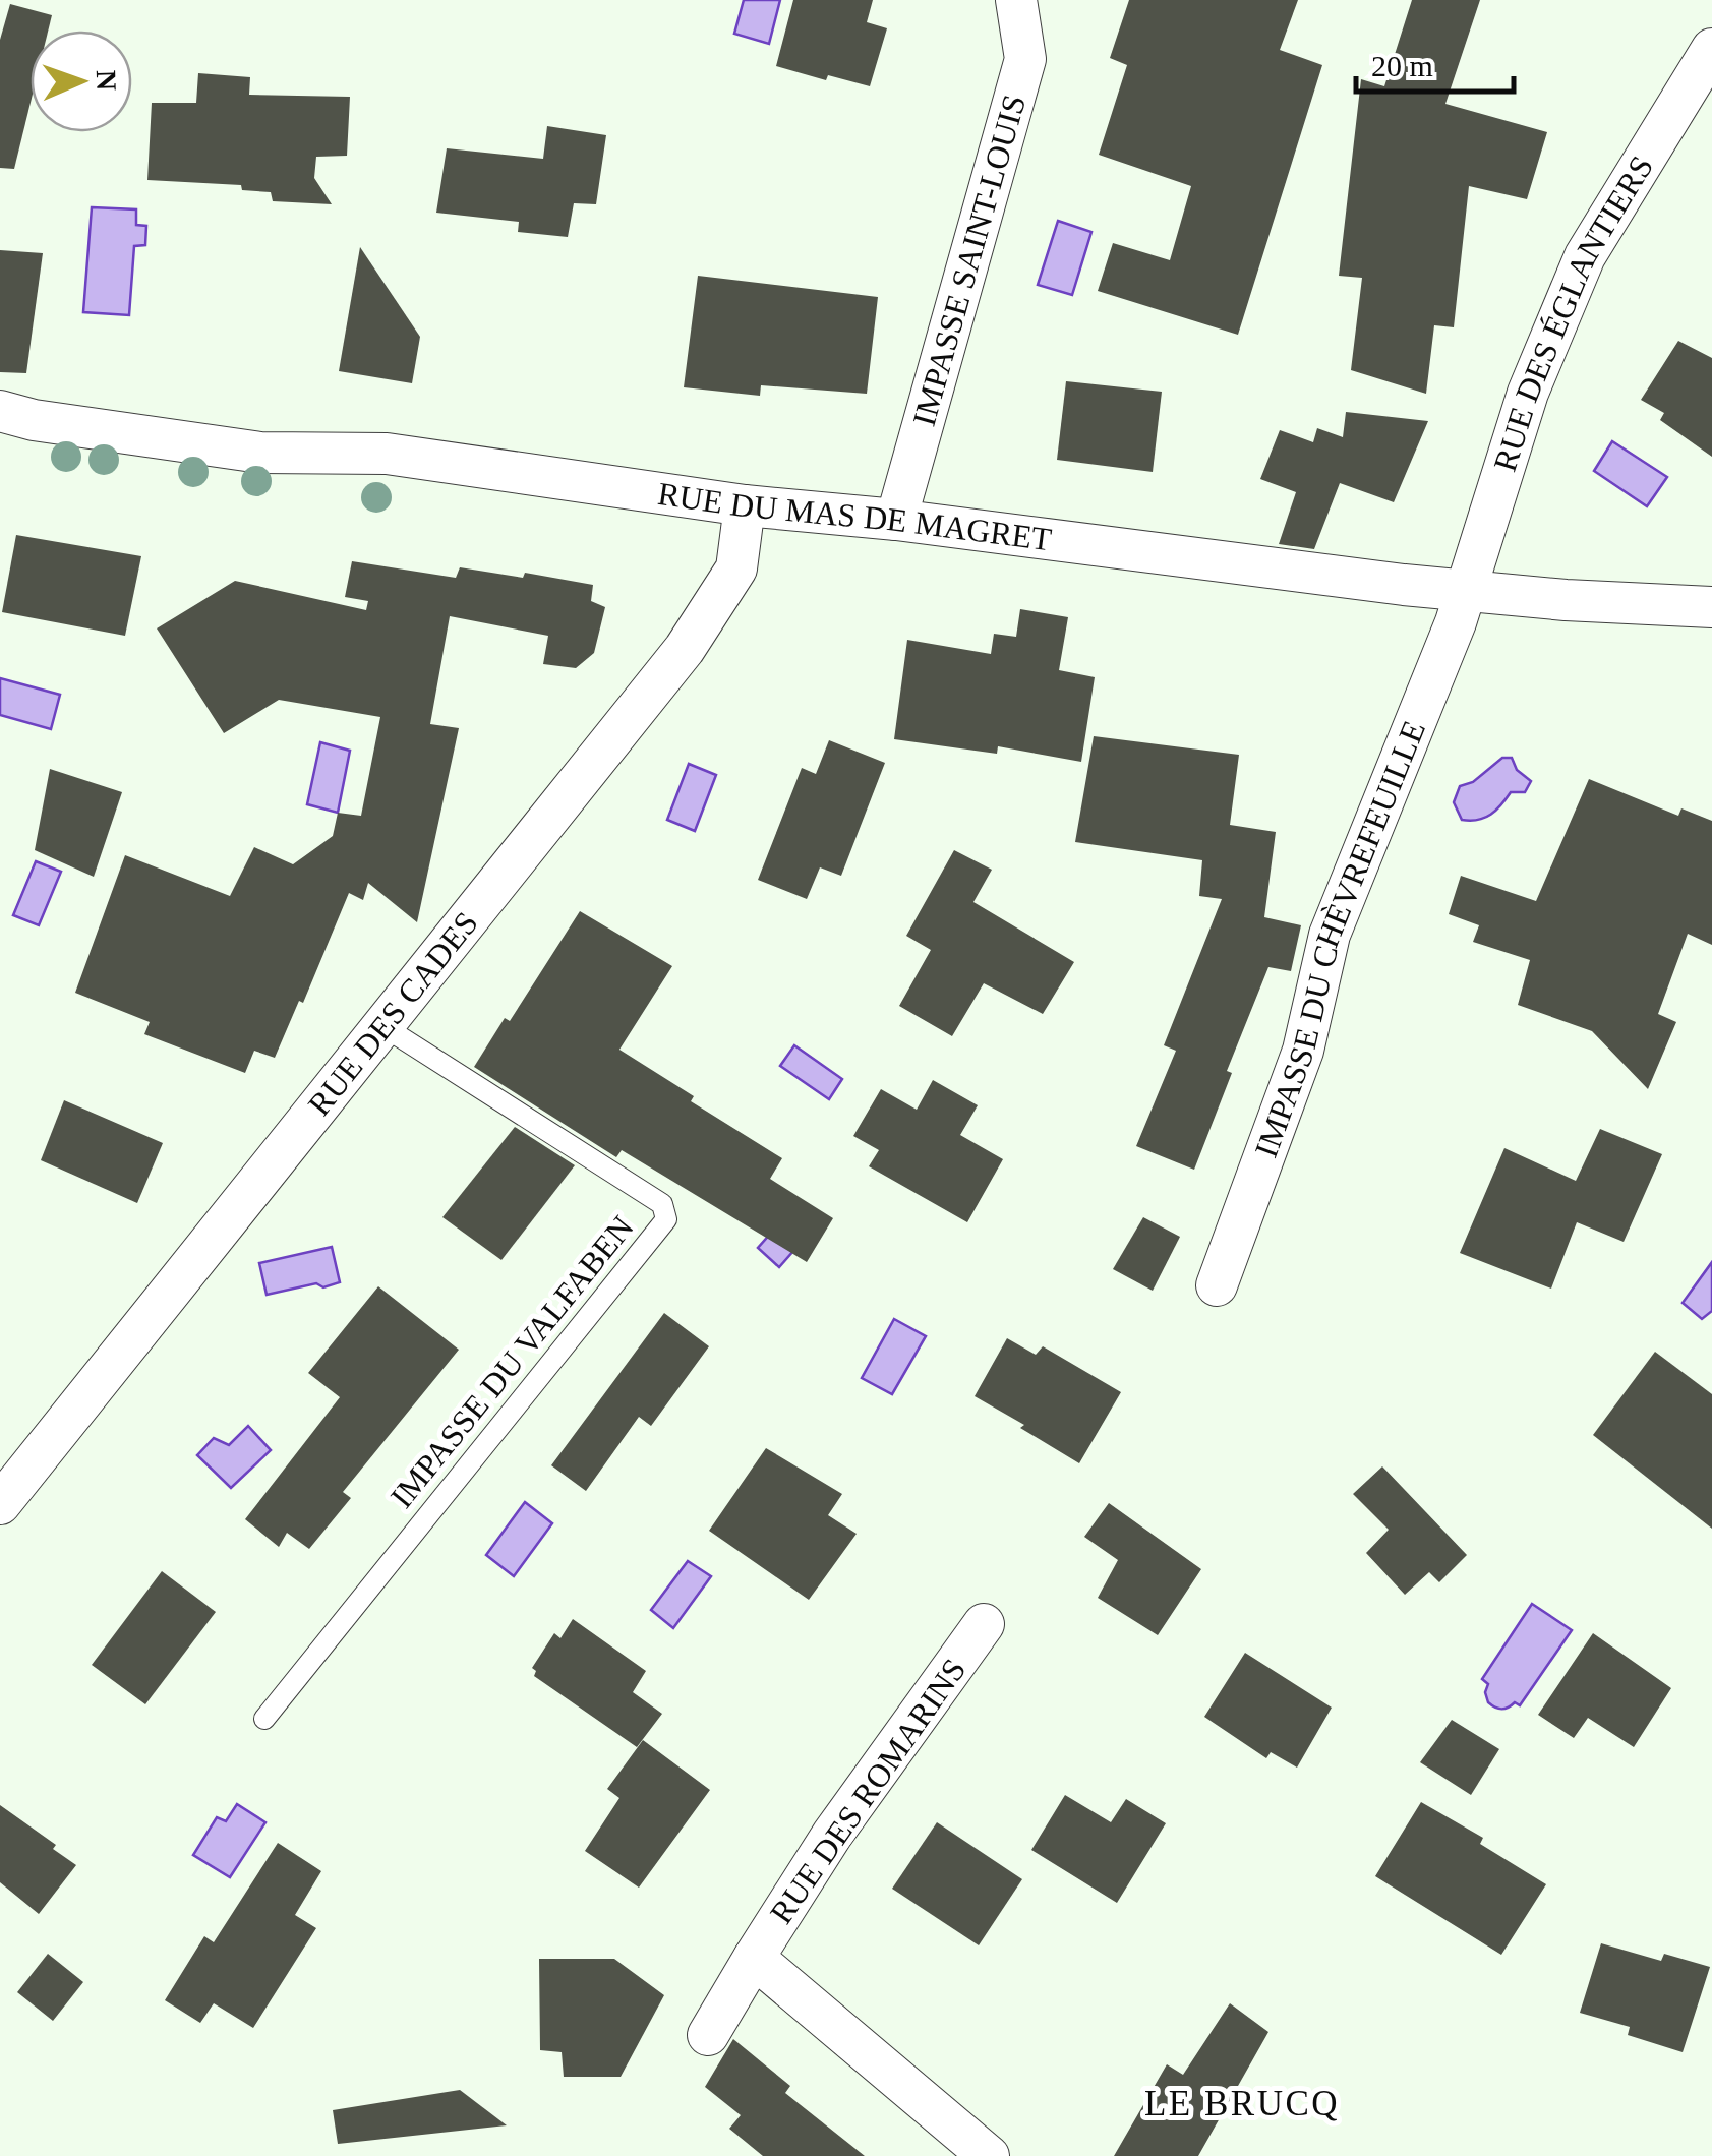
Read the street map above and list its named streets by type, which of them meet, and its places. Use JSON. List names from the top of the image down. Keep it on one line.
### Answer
{"streets":{"street":["IMPASSE SAINT-LOUIS","RUE DES ÉGLANTIERS","RUE DU MAS DE MAGRET","IMPASSE DU CHÈVREFEUILLE","RUE DES CADES","RUE DES ROMARINS"],"lane":["IMPASSE DU VALFABEN"]},"crossings":[["IMPASSE SAINT-LOUIS","RUE DU MAS DE MAGRET"],["RUE DES ÉGLANTIERS","RUE DU MAS DE MAGRET"],["RUE DES ÉGLANTIERS","IMPASSE DU CHÈVREFEUILLE"],["RUE DU MAS DE MAGRET","IMPASSE DU CHÈVREFEUILLE"],["RUE DU MAS DE MAGRET","RUE DES CADES"],["RUE DES CADES","IMPASSE DU VALFABEN"]],"districts":["LE BRUCQ"],"scale_bar":"20 m","north":"right"}
